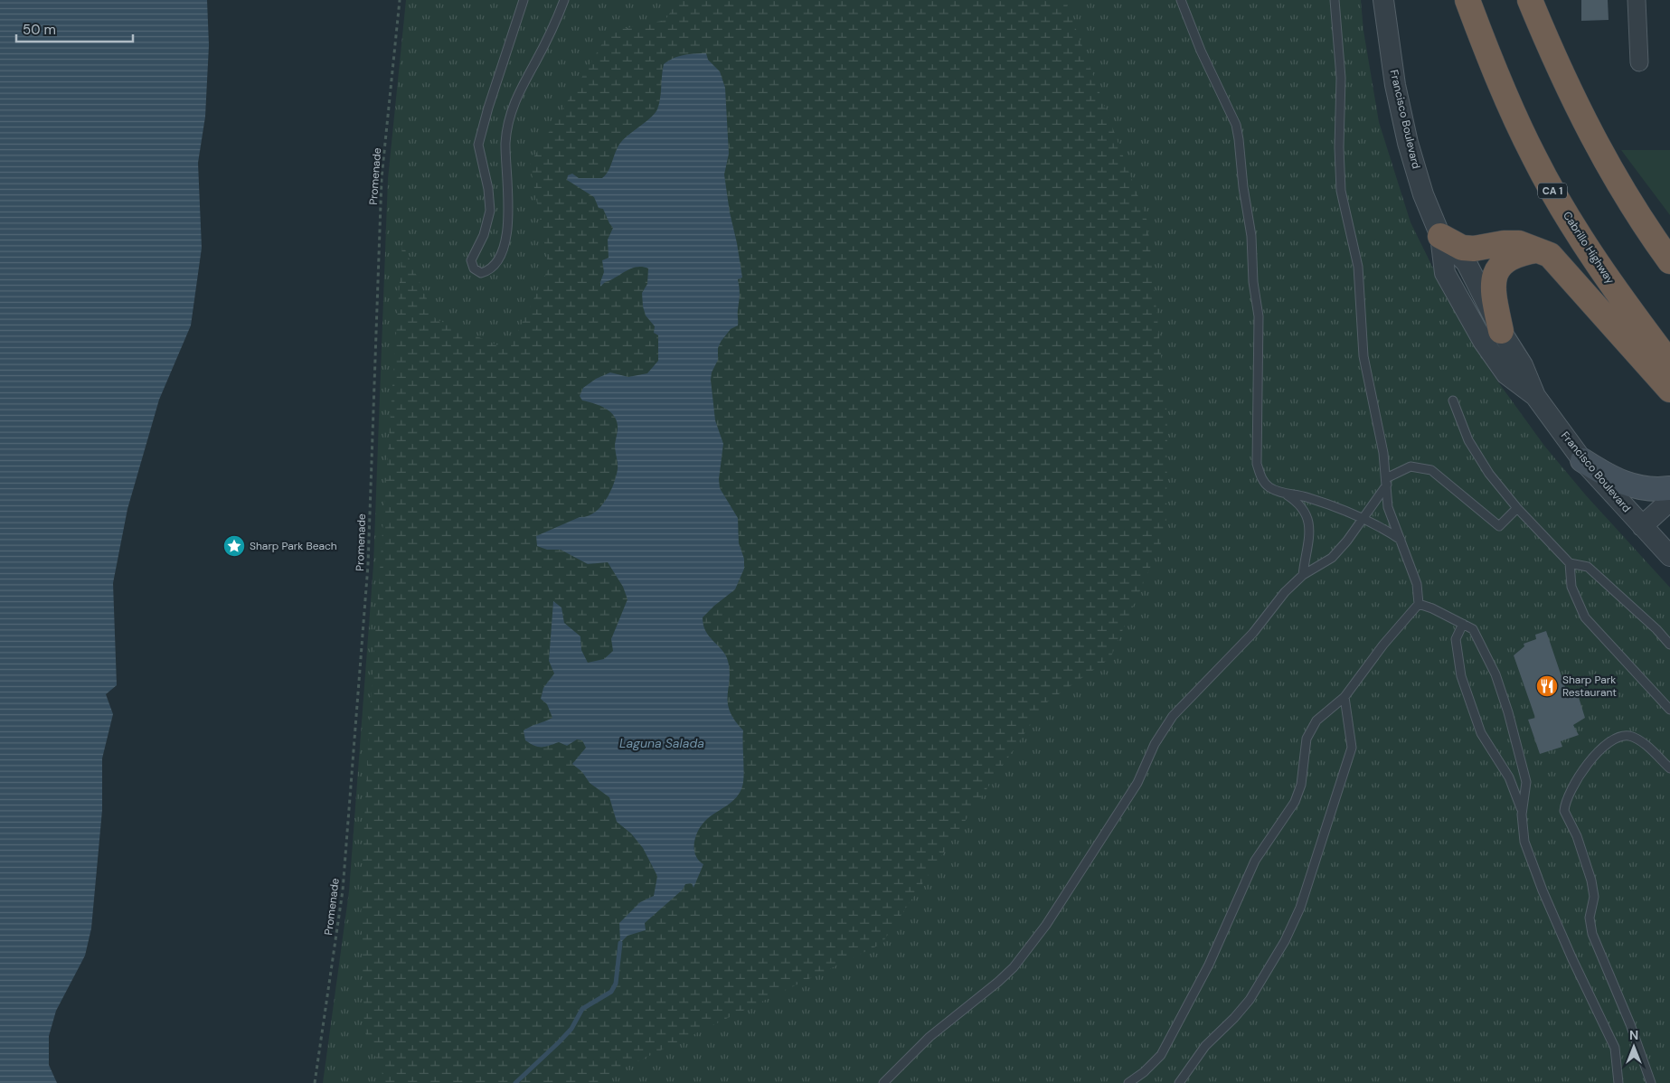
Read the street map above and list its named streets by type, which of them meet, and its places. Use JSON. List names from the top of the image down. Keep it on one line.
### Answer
{"streets":{"highway":["CA 1","Cabrillo Highway"],"street":["Francisco Boulevard"],"path":["Promenade"]},"water":["Laguna Salada"],"places":{"place":["Sharp Park Beach"],"restaurant":["Sharp Park Restaurant"]},"scale_bar":"50 m","north":"top"}
